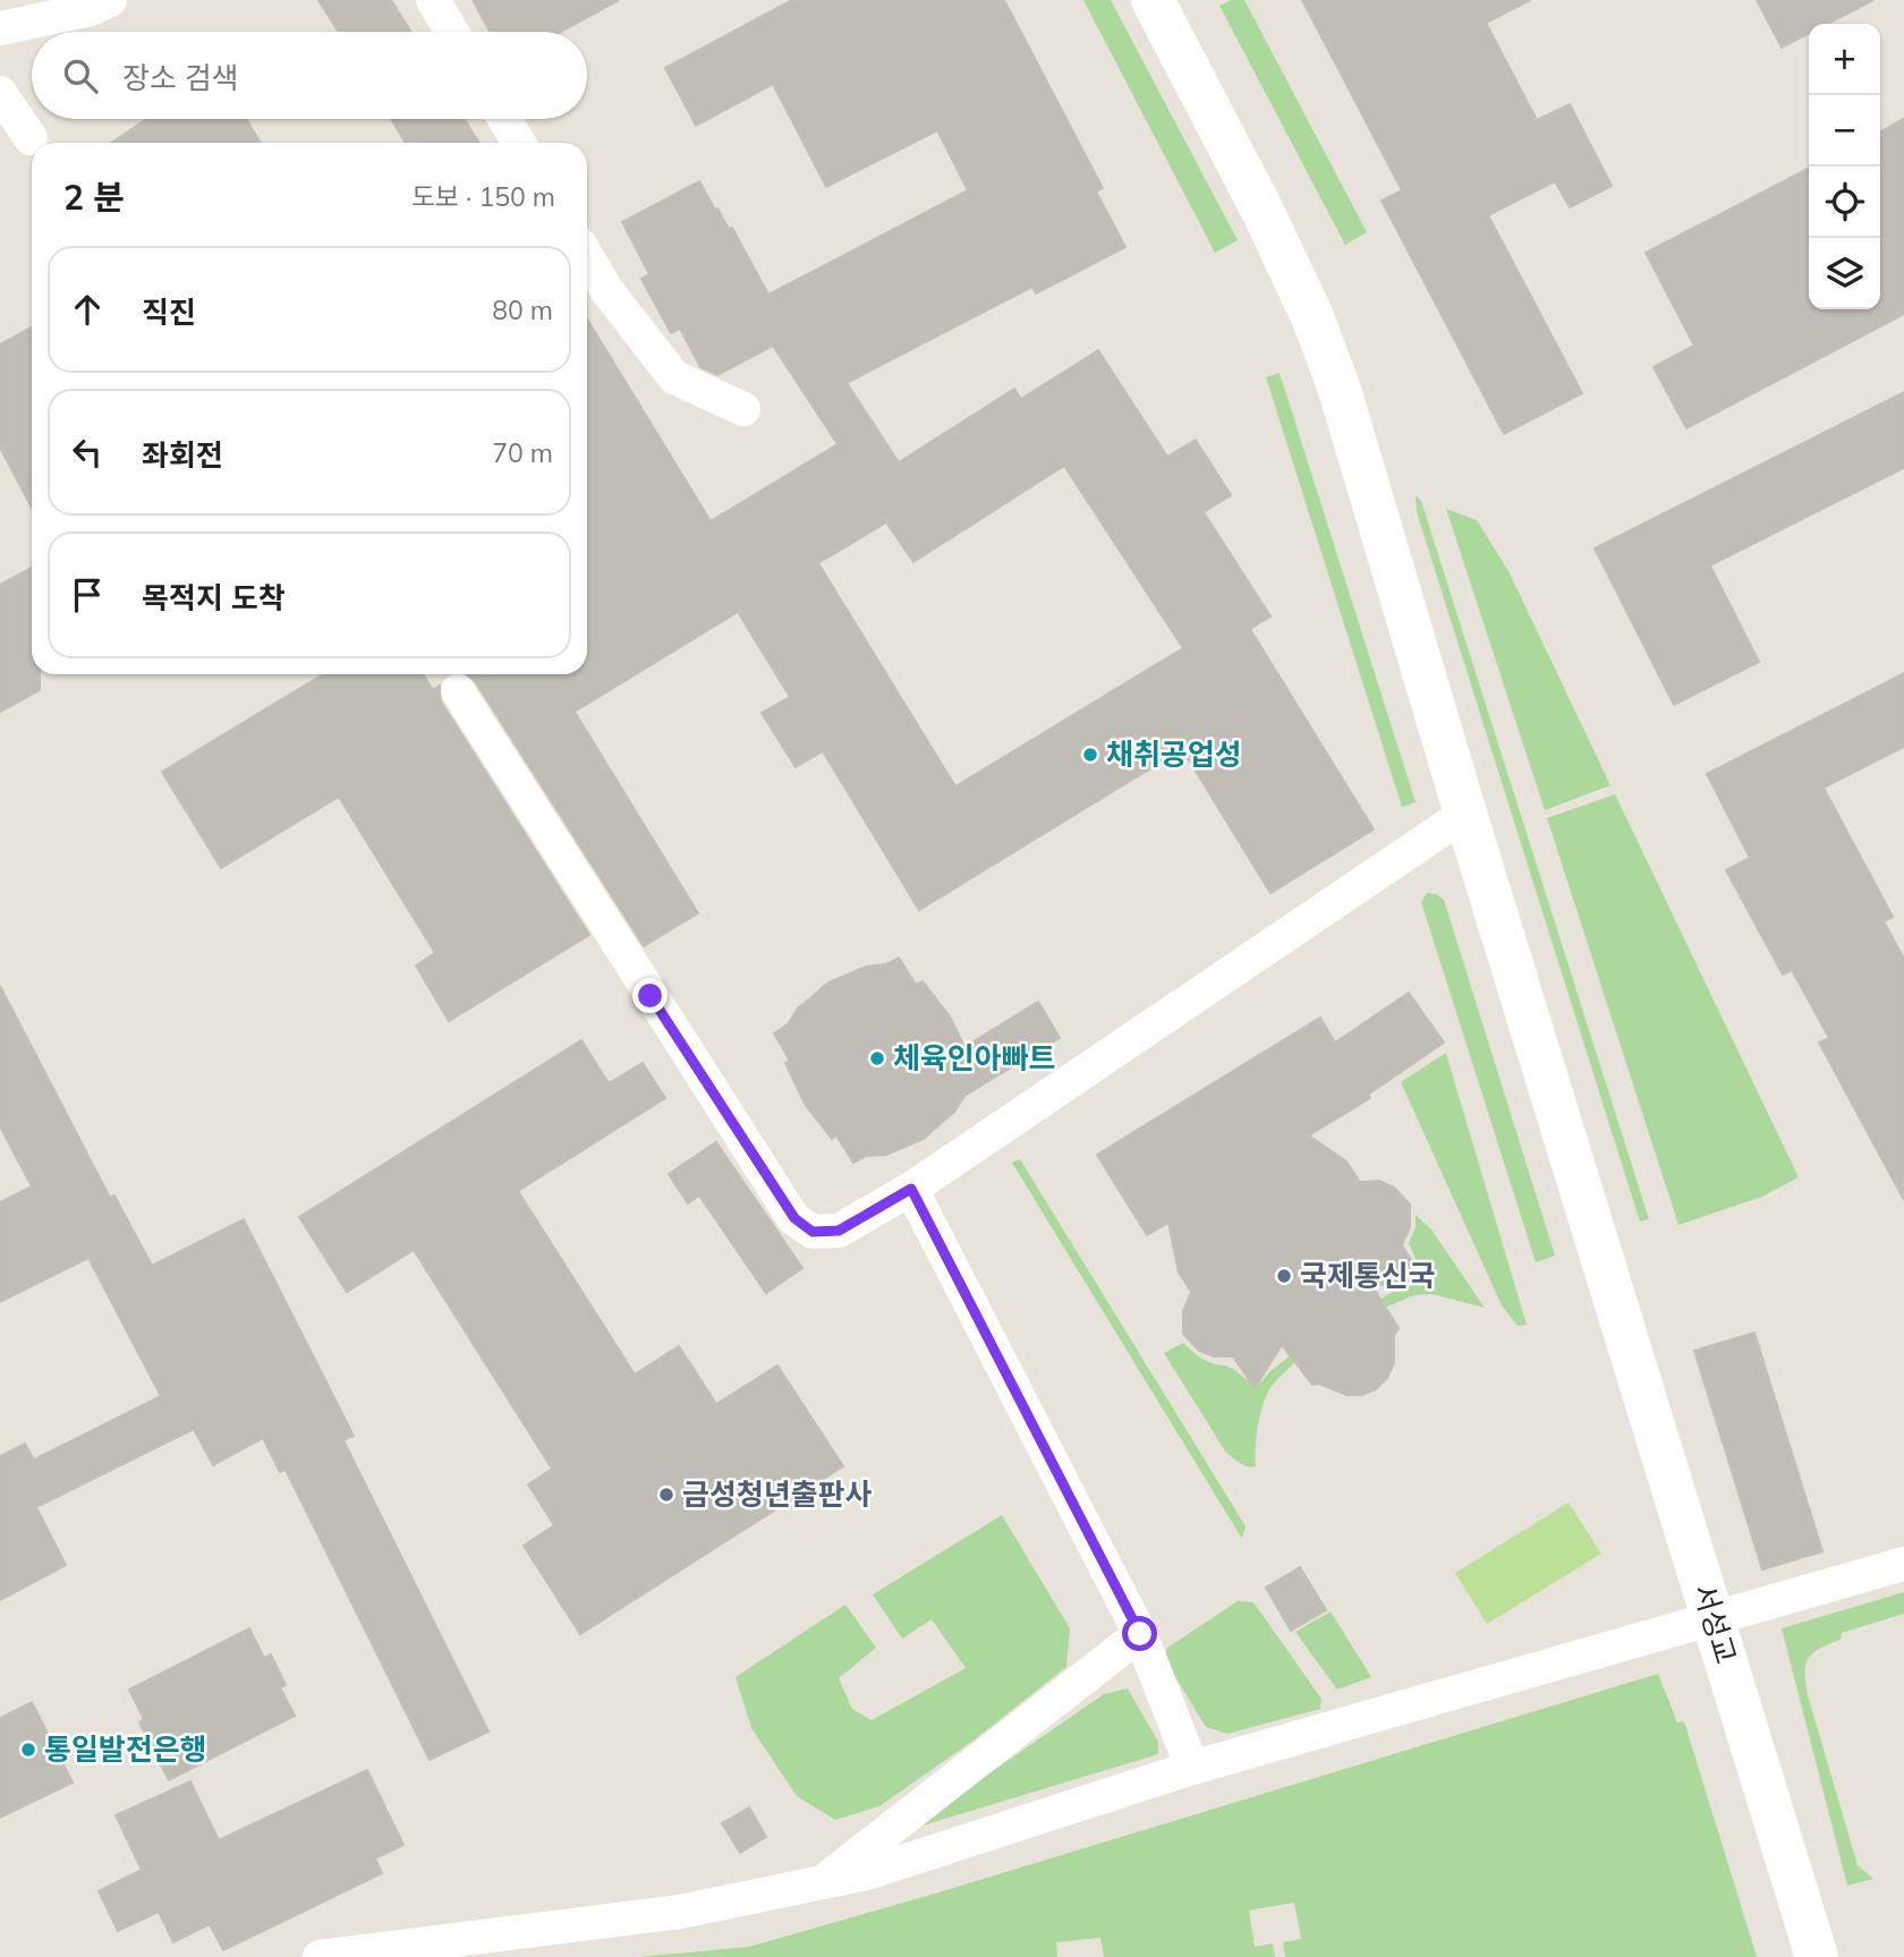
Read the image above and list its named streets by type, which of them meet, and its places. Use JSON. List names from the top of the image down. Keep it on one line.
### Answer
{"streets":{"street":["서성교"]},"places":["채취공업성","체육인아빠트","국제통신국","금성청년출판사","통일발전은행"],"page":{"map_buttons":["+","−"],"search":"장소 검색","heading":["2 분","도보 · 150 m"],"list":[["직진","80 m"],["좌회전","70 m"],"목적지 도착"]}}
